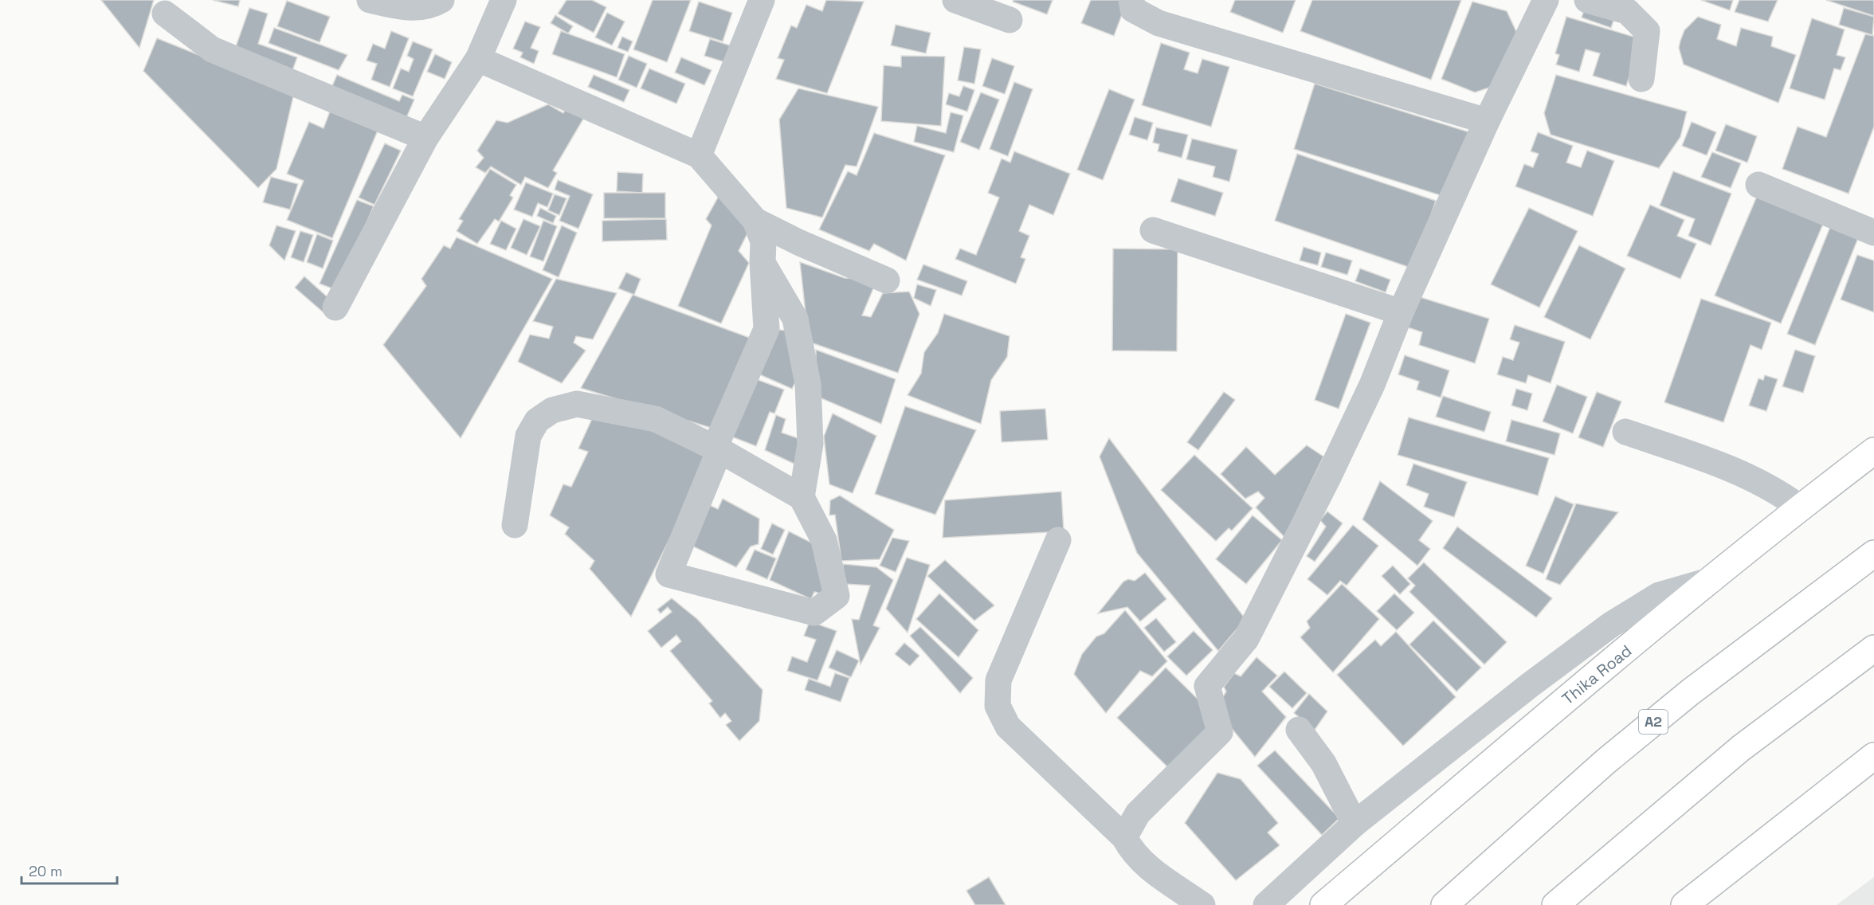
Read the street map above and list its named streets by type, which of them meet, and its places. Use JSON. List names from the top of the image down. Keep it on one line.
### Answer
{"streets":{"main road":["Thika Road","A2"]},"scale_bar":"20 m"}
